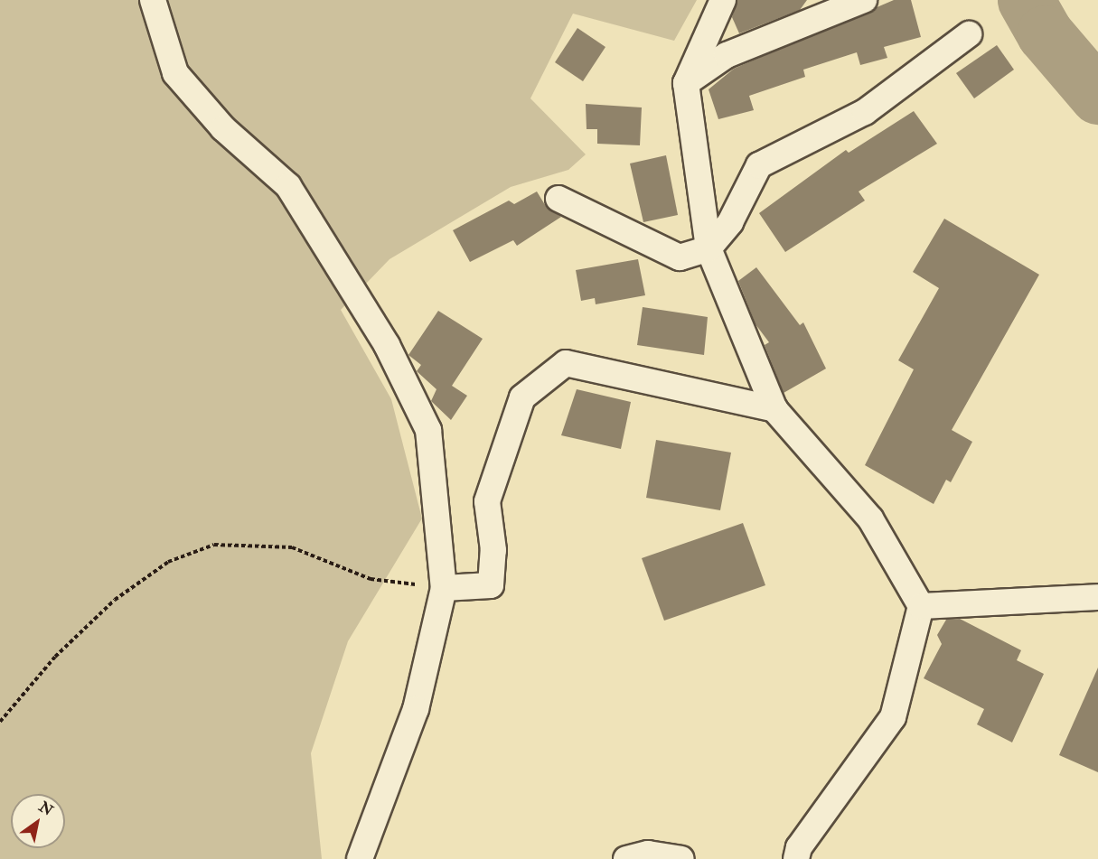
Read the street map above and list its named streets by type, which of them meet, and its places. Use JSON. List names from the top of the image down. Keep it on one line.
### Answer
{"north":"top right"}
